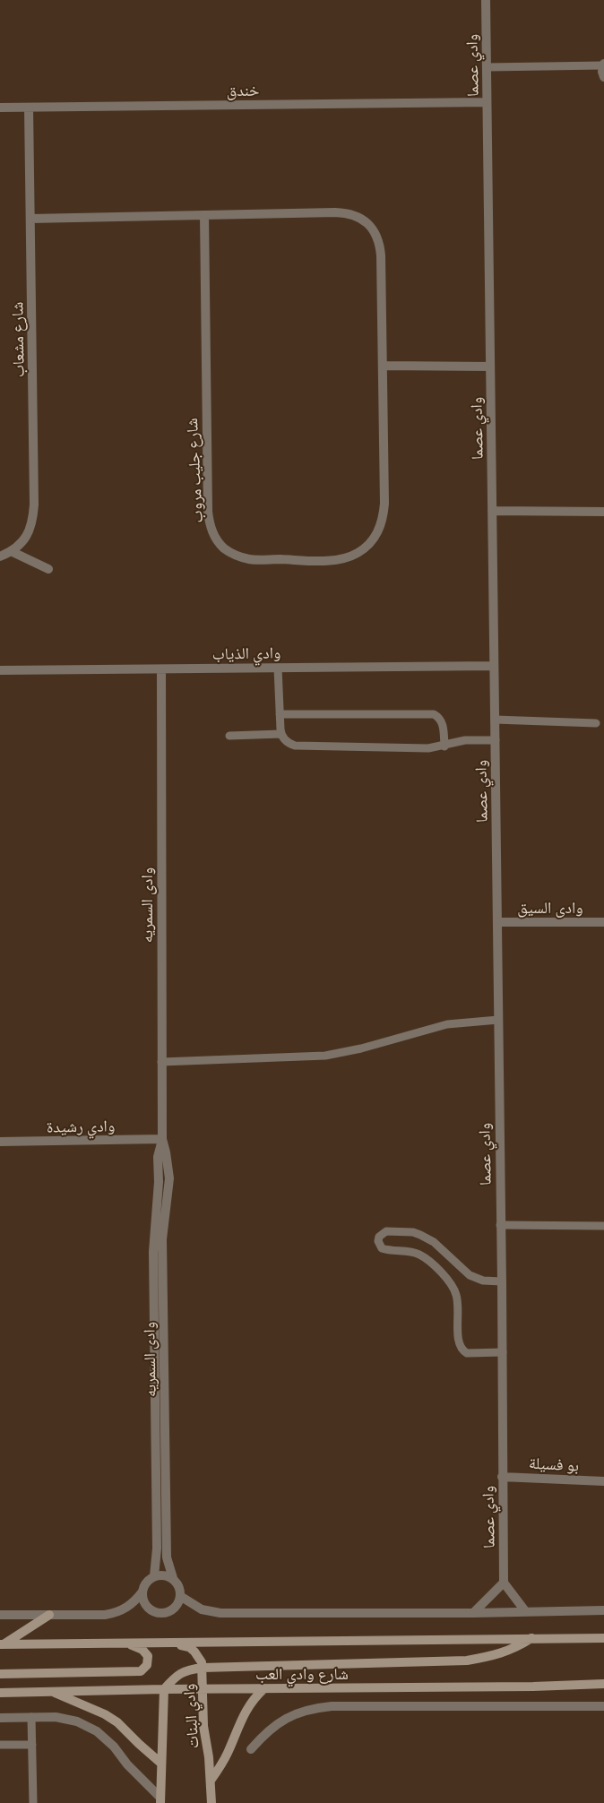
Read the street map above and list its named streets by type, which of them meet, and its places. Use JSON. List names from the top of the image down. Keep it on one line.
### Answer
{"streets":{"street":["وادي عصما","خندق","شارع مشعاب","شارع جليب مروب","وادي الذياب","وادى السمريه","وادى السيق","وادي رشيدة","بو فسيلة","شارع وادي العب","وادي البنات"]},"crossings":[["وادي عصما","خندق"],["وادي عصما","وادي الذياب"],["وادي عصما","وادى السيق"],["وادي عصما","بو فسيلة"],["خندق","شارع مشعاب"],["شارع مشعاب","شارع جليب مروب"],["وادي الذياب","وادى السمريه"],["وادى السمريه","وادي رشيدة"],["شارع وادي العب","وادي البنات"]]}
